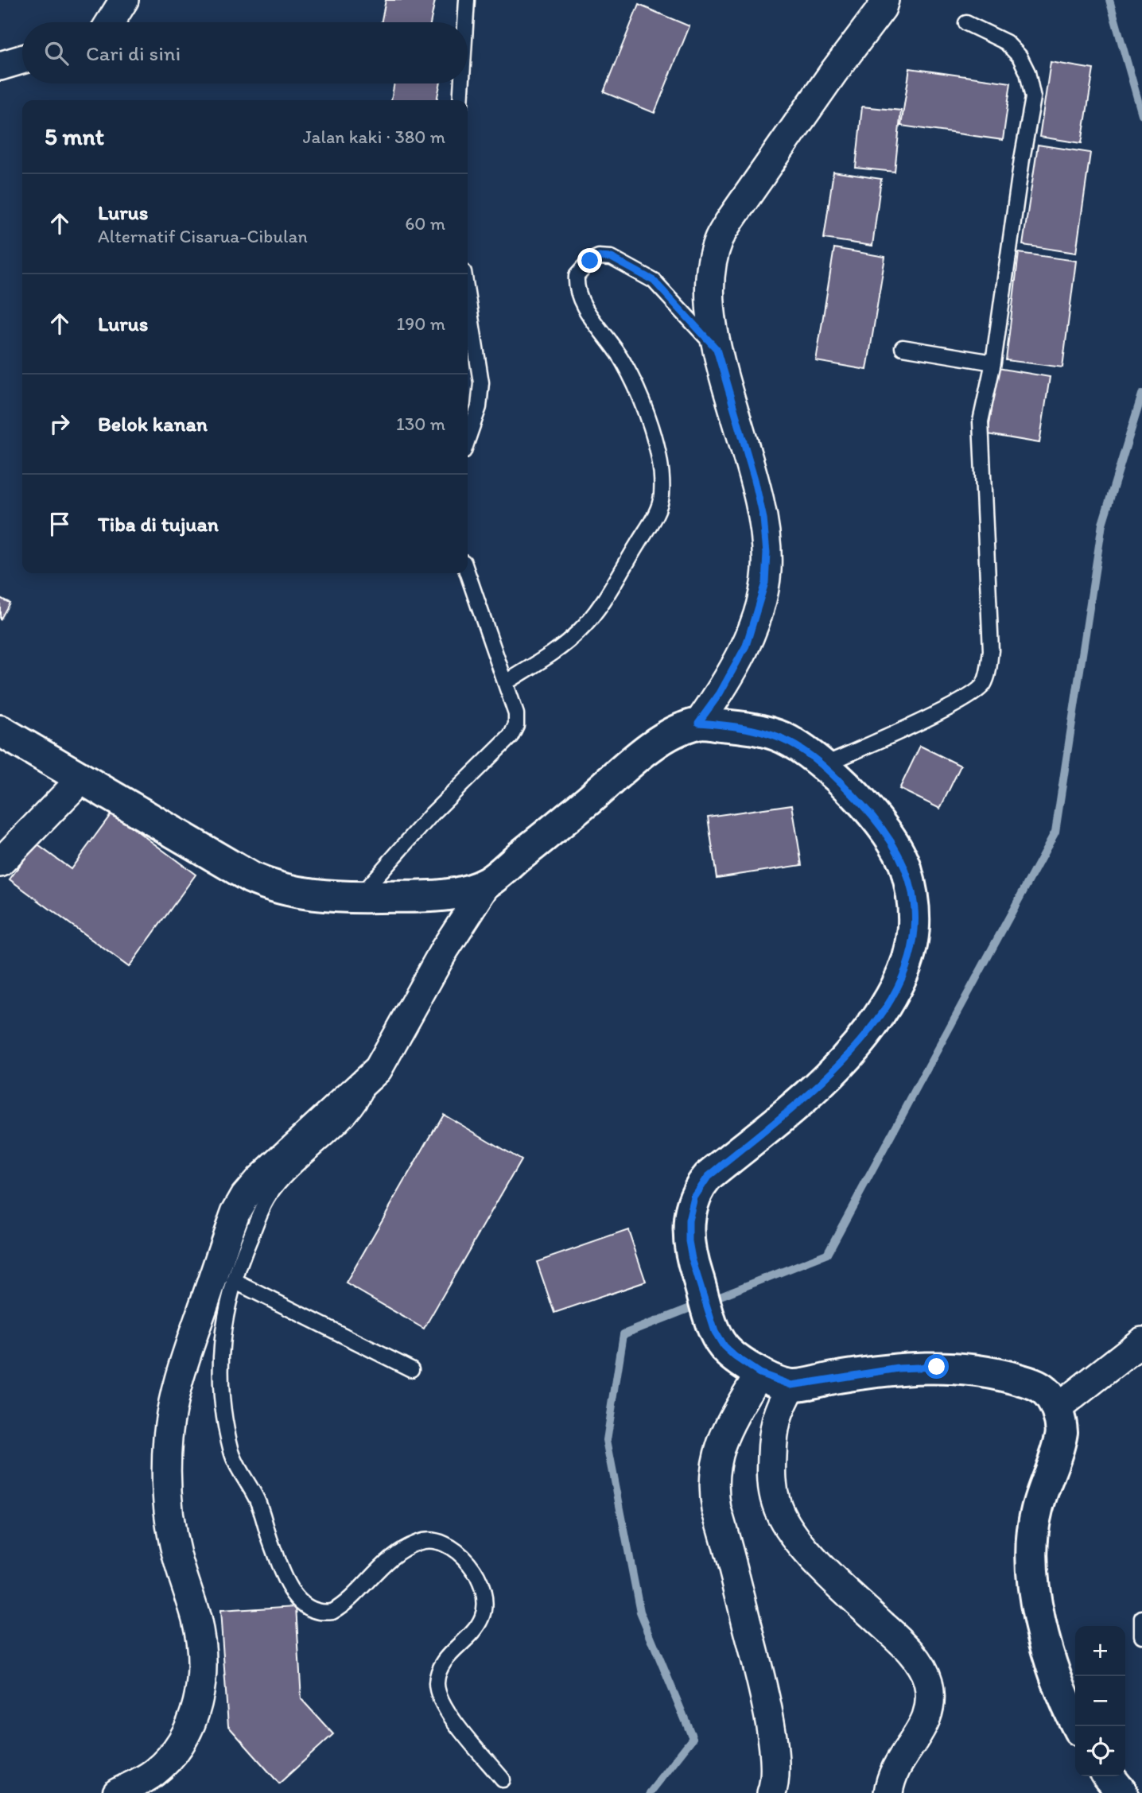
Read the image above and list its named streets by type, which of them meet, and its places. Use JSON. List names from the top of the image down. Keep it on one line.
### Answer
{"page":{"search":"Cari di sini","heading":["5 mnt","Jalan kaki · 380 m"],"list":[["Lurus","Alternatif Cisarua-Cibulan","60 m"],["Lurus","190 m"],["Belok kanan","130 m"],"Tiba di tujuan"],"map_buttons":["+","−"]}}
